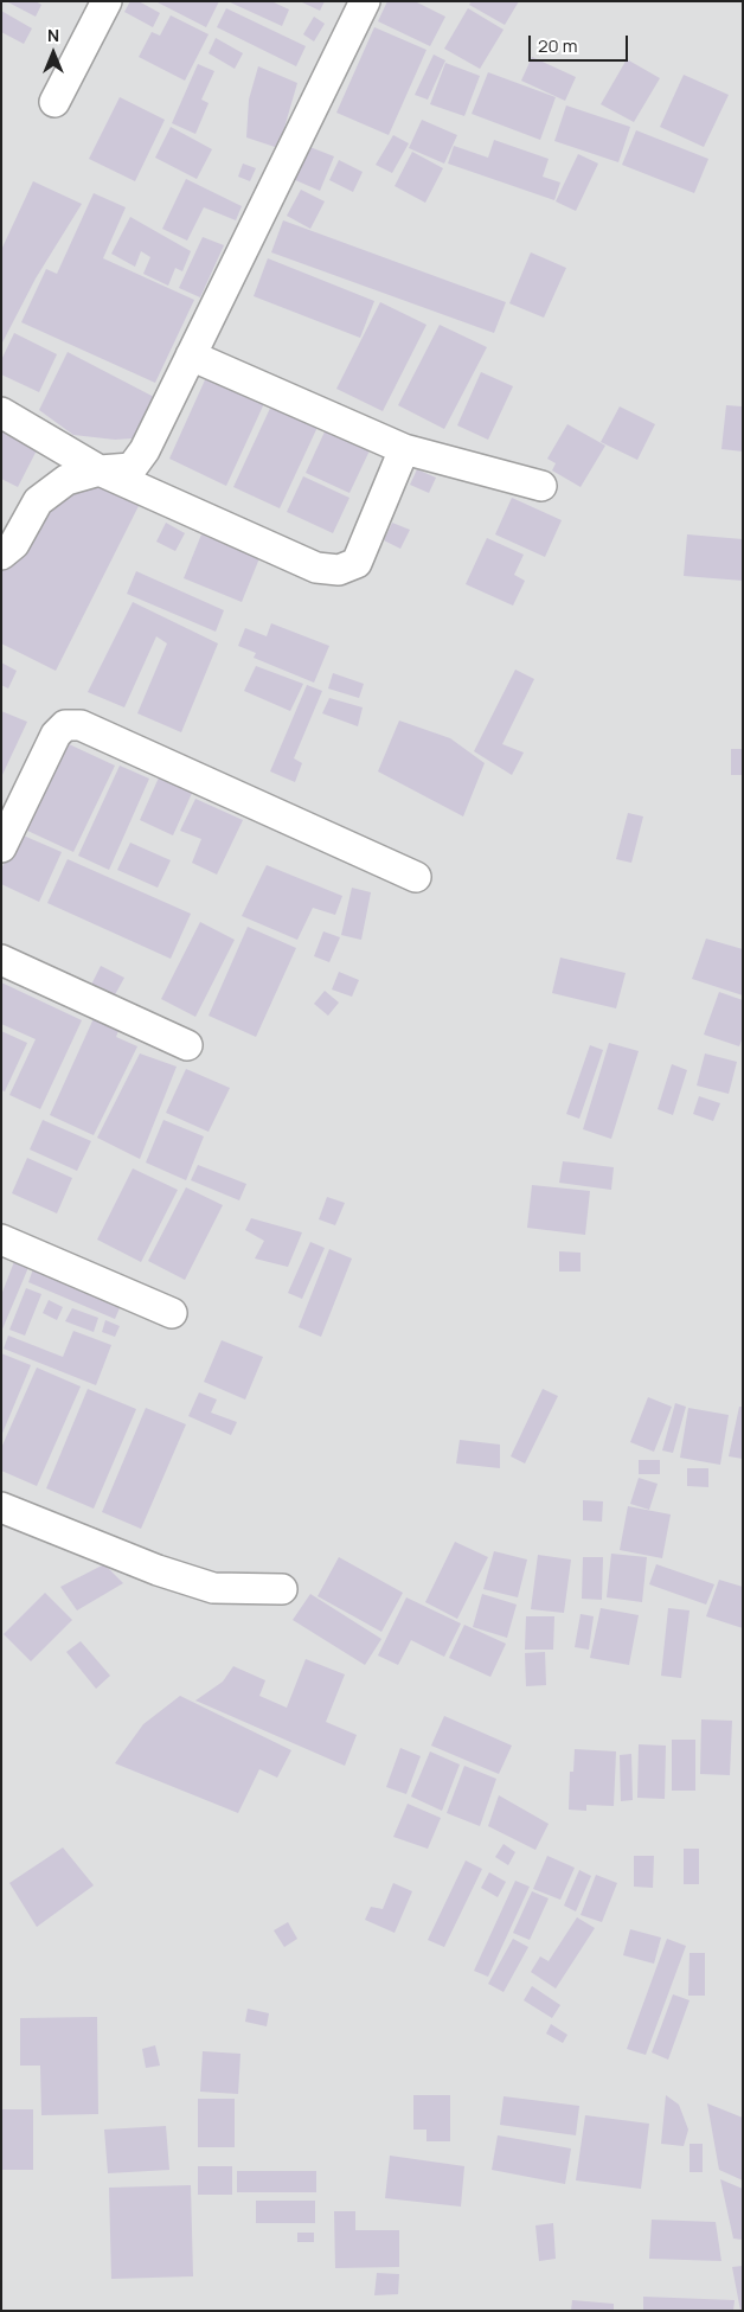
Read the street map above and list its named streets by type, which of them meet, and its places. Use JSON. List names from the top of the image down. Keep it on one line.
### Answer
{"scale_bar":"20 m","north":"top"}
